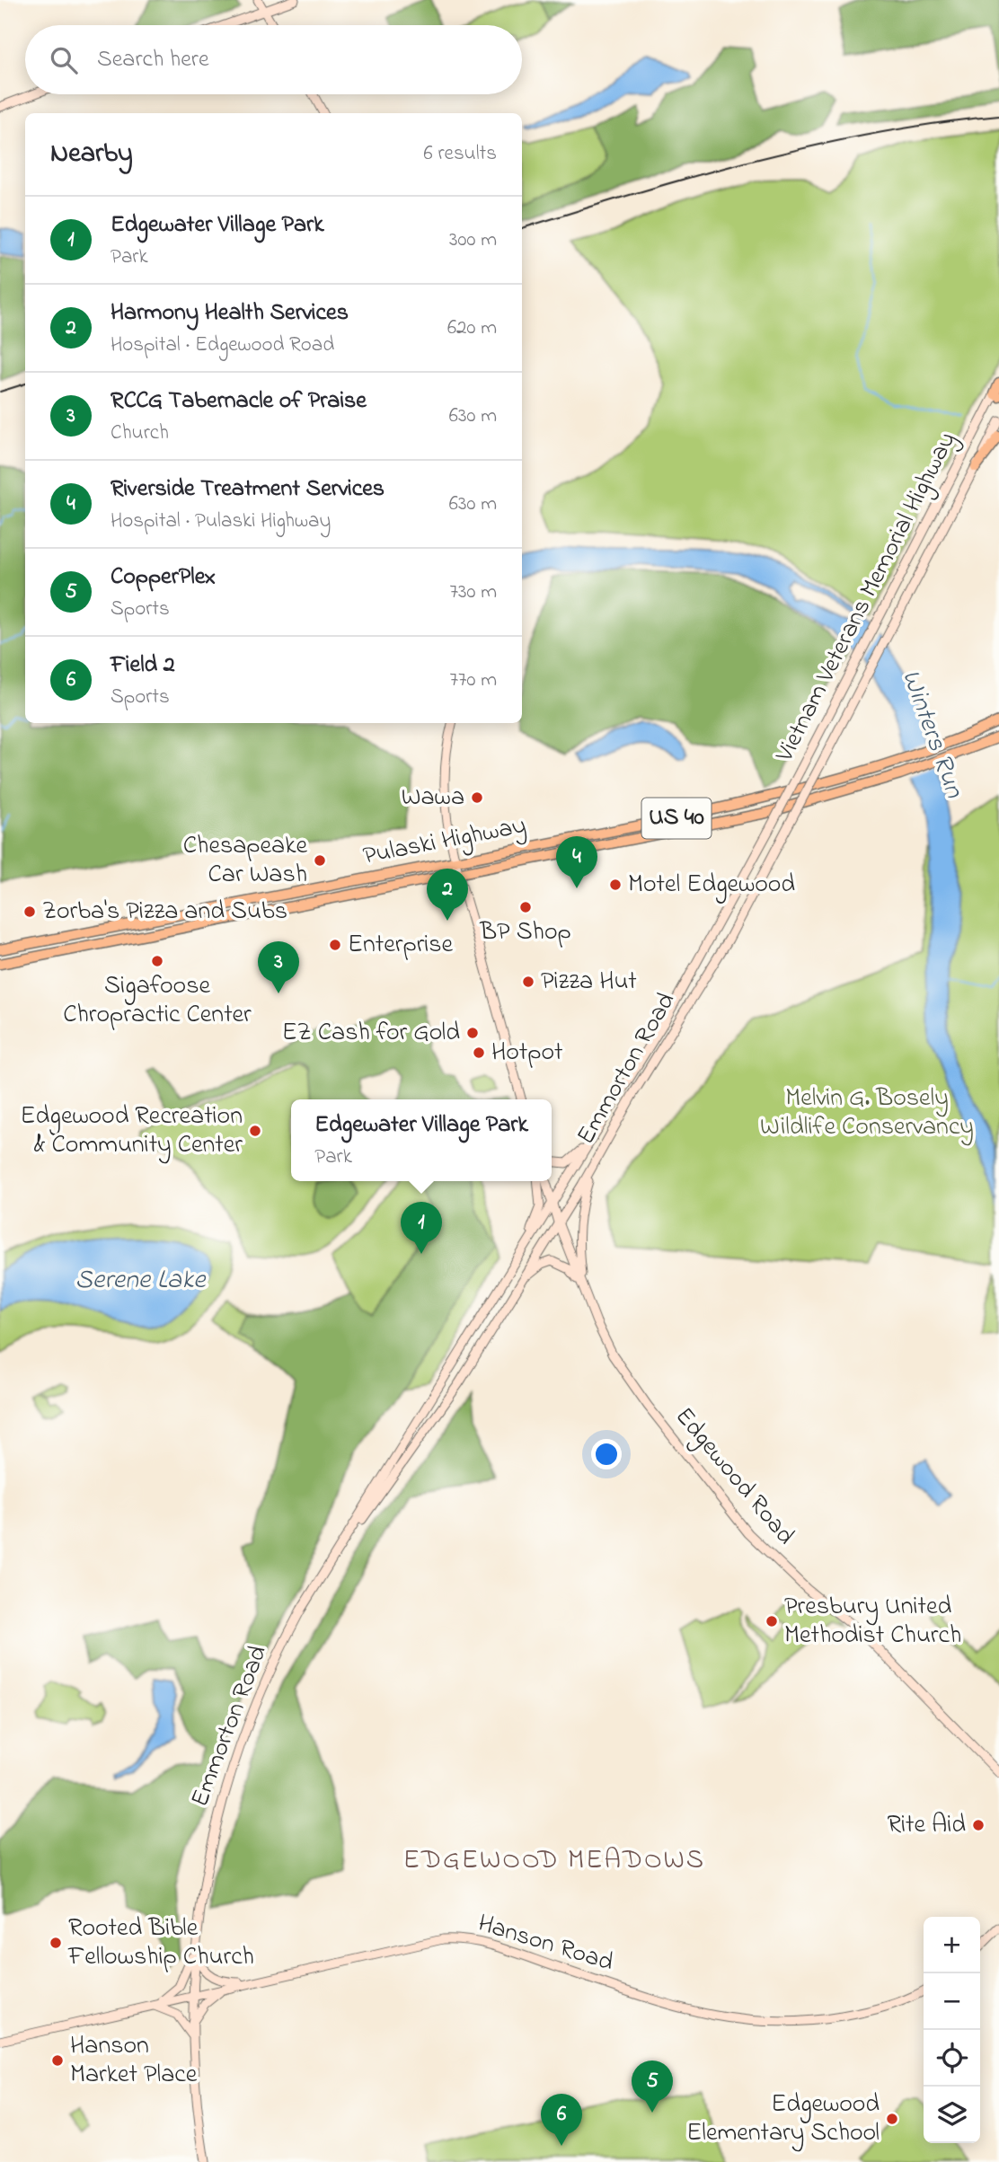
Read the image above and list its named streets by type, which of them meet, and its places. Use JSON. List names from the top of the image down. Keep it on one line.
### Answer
{"streets":{"highway":["US 40","Pulaski Highway"],"main road":["Vietnam Veterans Memorial Highway","Emmorton Road","Edgewood Road","Hanson Road"]},"crossings":[["Vietnam Veterans Memorial Highway","Emmorton Road"],["Emmorton Road","Edgewood Road"],["Emmorton Road","Hanson Road"]],"districts":["EDGEWOOD MEADOWS"],"water":["Winters Run","Serene Lake"],"parks":["Melvin G. Bosely Wildlife Conservancy"],"places":["Wawa","Chesapeake Car Wash","Motel Edgewood","BP Shop","Zorba's Pizza and Subs","Enterprise","Sigafoose Chropractic Center","Pizza Hut","EZ Cash for Gold","Hotpot","Edgewood Recreation & Community Center","Presbury United Methodist Church","Rite Aid","Rooted Bible Fellowship Church","Hanson Market Place","Edgewood Elementary School"],"page":{"search":"Search here","heading":["Nearby","6 results"],"list":[{"mark":"1","name":"Edgewater Village Park","note":"Park","value":"300 m"},{"mark":"2","name":"Harmony Health Services","note":"Hospital · Edgewood Road","value":"620 m"},{"mark":"3","name":"RCCG Tabernacle of Praise","note":"Church","value":"630 m"},{"mark":"4","name":"Riverside Treatment Services","note":"Hospital · Pulaski Highway","value":"630 m"},{"mark":"5","name":"CopperPlex","note":"Sports","value":"730 m"},{"mark":"6","name":"Field 2","note":"Sports","value":"770 m"}],"pins":["4","2","3","1","5","6"],"popup":["Edgewater Village Park","Park"],"map_buttons":["+","−"]}}
